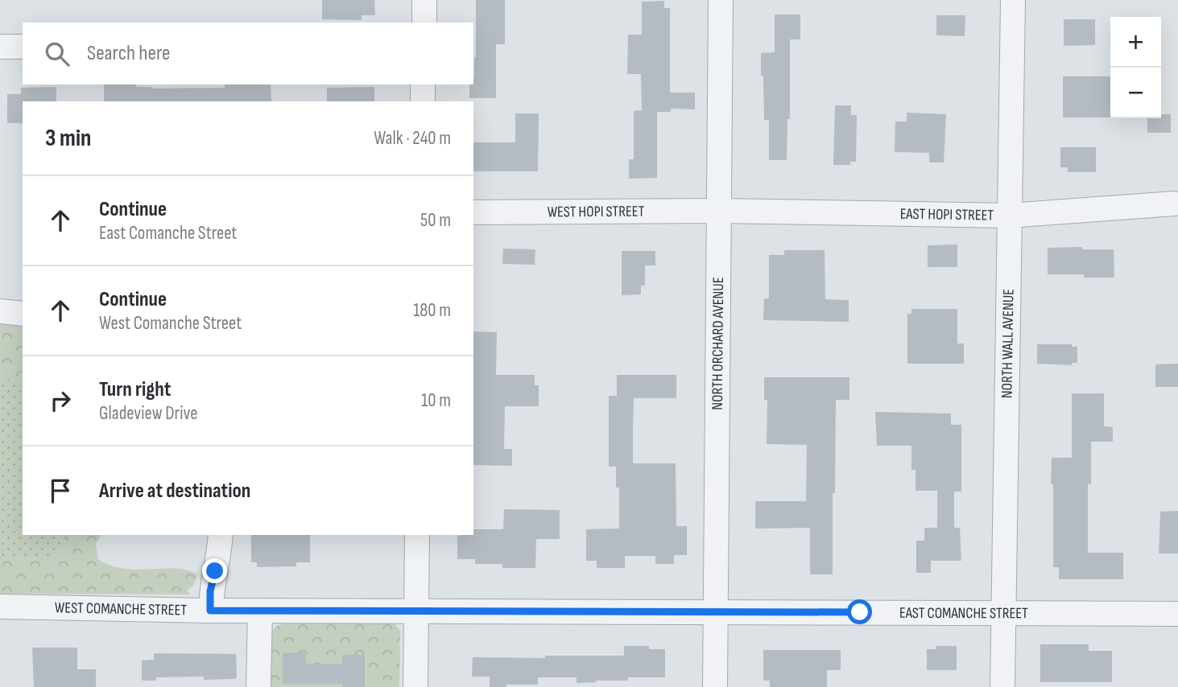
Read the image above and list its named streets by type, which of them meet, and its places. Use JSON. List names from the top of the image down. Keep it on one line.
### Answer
{"streets":{"street":["WEST HOPI STREET","EAST HOPI STREET","NORTH ORCHARD AVENUE","NORTH WALL AVENUE","WEST COMANCHE STREET","EAST COMANCHE STREET"]},"crossings":[["WEST HOPI STREET","EAST HOPI STREET"],["WEST HOPI STREET","NORTH ORCHARD AVENUE"],["EAST HOPI STREET","NORTH ORCHARD AVENUE"],["EAST HOPI STREET","NORTH WALL AVENUE"],["NORTH ORCHARD AVENUE","WEST COMANCHE STREET"],["NORTH ORCHARD AVENUE","EAST COMANCHE STREET"],["NORTH WALL AVENUE","EAST COMANCHE STREET"],["WEST COMANCHE STREET","EAST COMANCHE STREET"]],"page":{"map_buttons":["+","−"],"search":"Search here","heading":["3 min","Walk · 240 m"],"list":[["Continue","East Comanche Street","50 m"],["Continue","West Comanche Street","180 m"],["Turn right","Gladeview Drive","10 m"],"Arrive at destination"]}}
